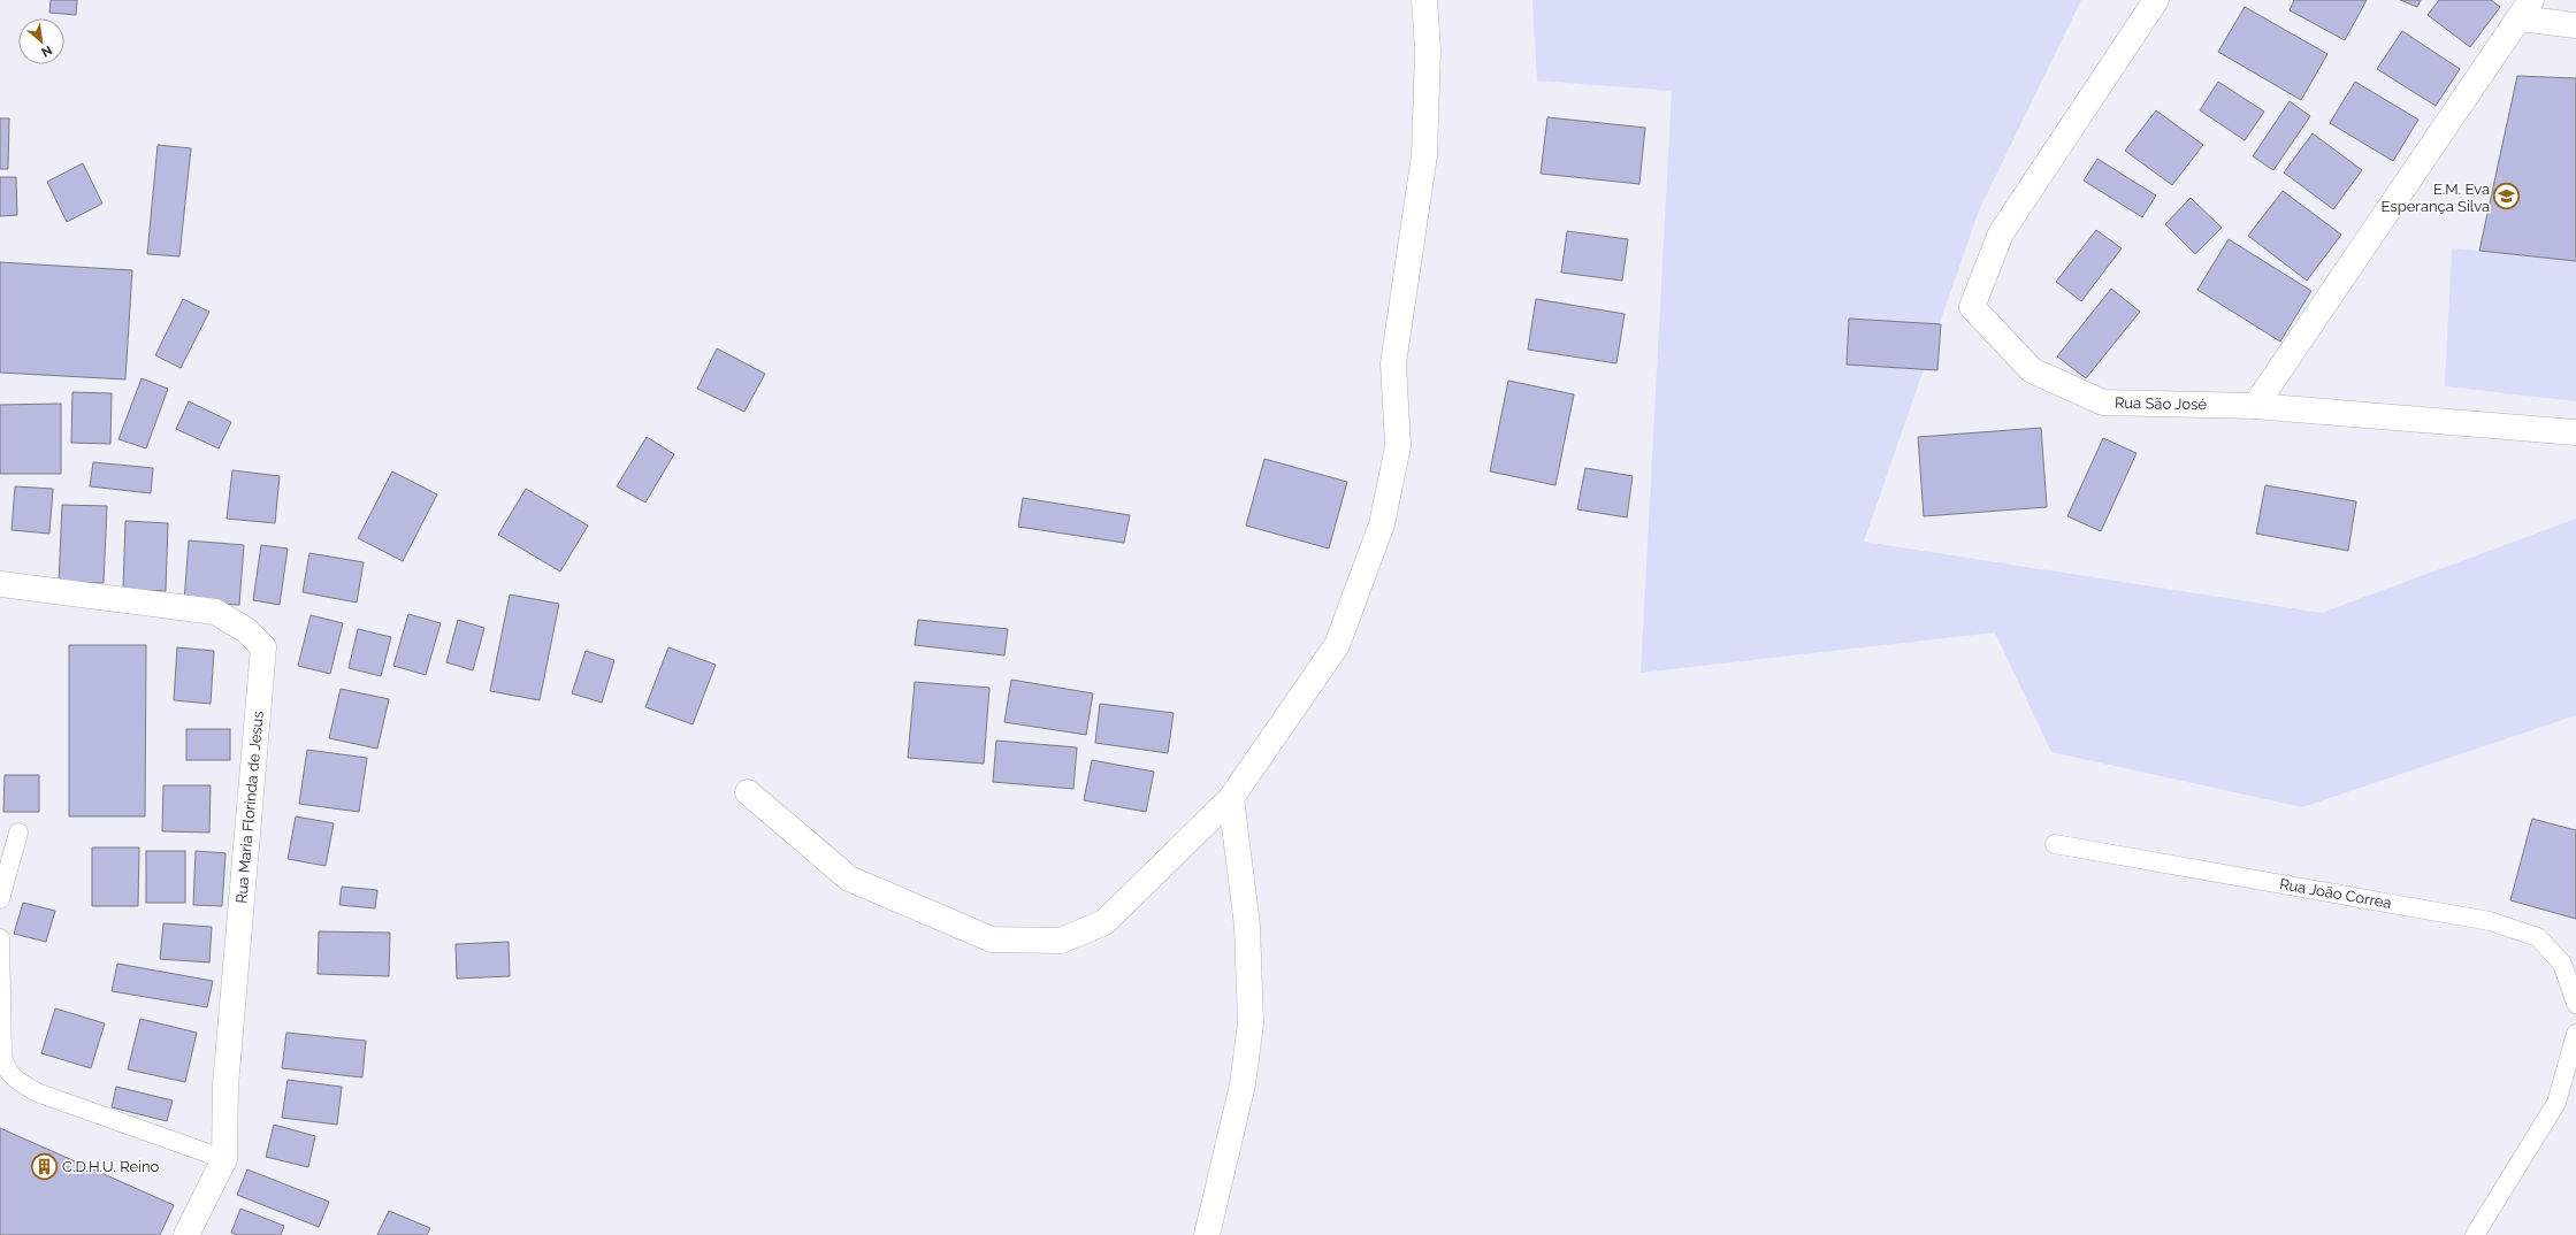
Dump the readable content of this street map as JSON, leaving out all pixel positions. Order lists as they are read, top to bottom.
{
  "streets": {
    "street": ["Rua São José", "Rua Maria Florinda de Jesus"],
    "lane": ["Rua João Correa"]
  },
  "places": {
    "school or university": ["E.M. Eva Esperança Silva"],
    "building": ["C.D.H.U. Reino"]
  },
  "north": "bottom right"
}
